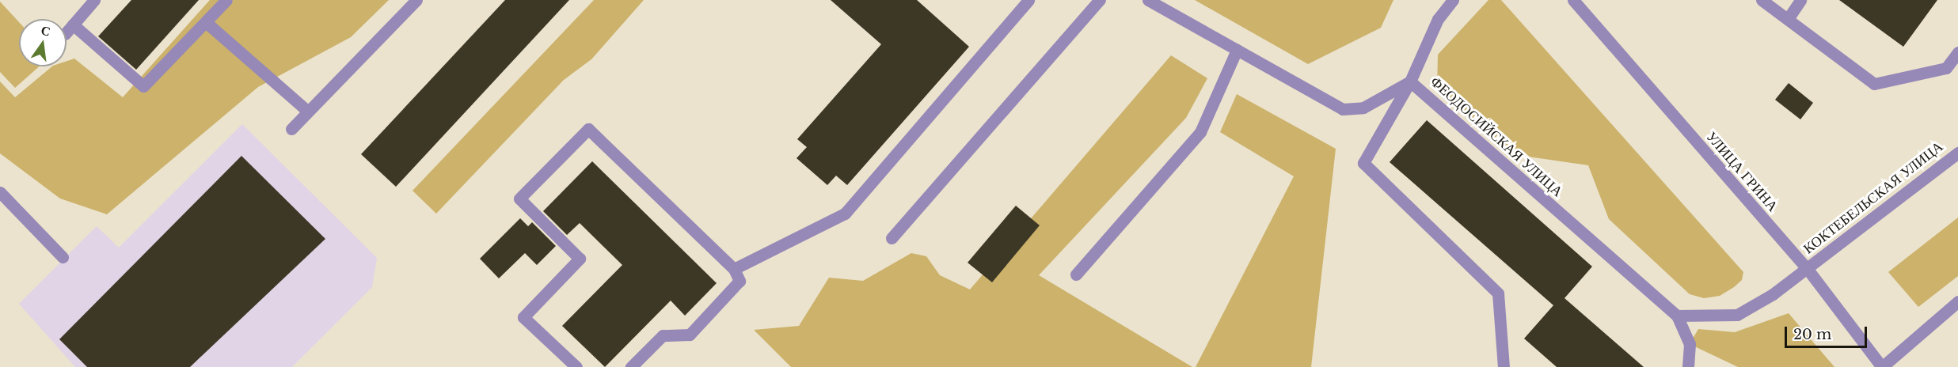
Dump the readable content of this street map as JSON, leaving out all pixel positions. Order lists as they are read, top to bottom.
{
  "streets": {
    "street": ["ФЕОДОСИЙСКАЯ УЛИЦА", "УЛИЦА ГРИНА", "КОКТЕБЕЛЬСКАЯ УЛИЦА"]
  },
  "crossings": [
    ["УЛИЦА ГРИНА", "КОКТЕБЕЛЬСКАЯ УЛИЦА"]
  ],
  "scale_bar": "20 m",
  "north": "top"
}
